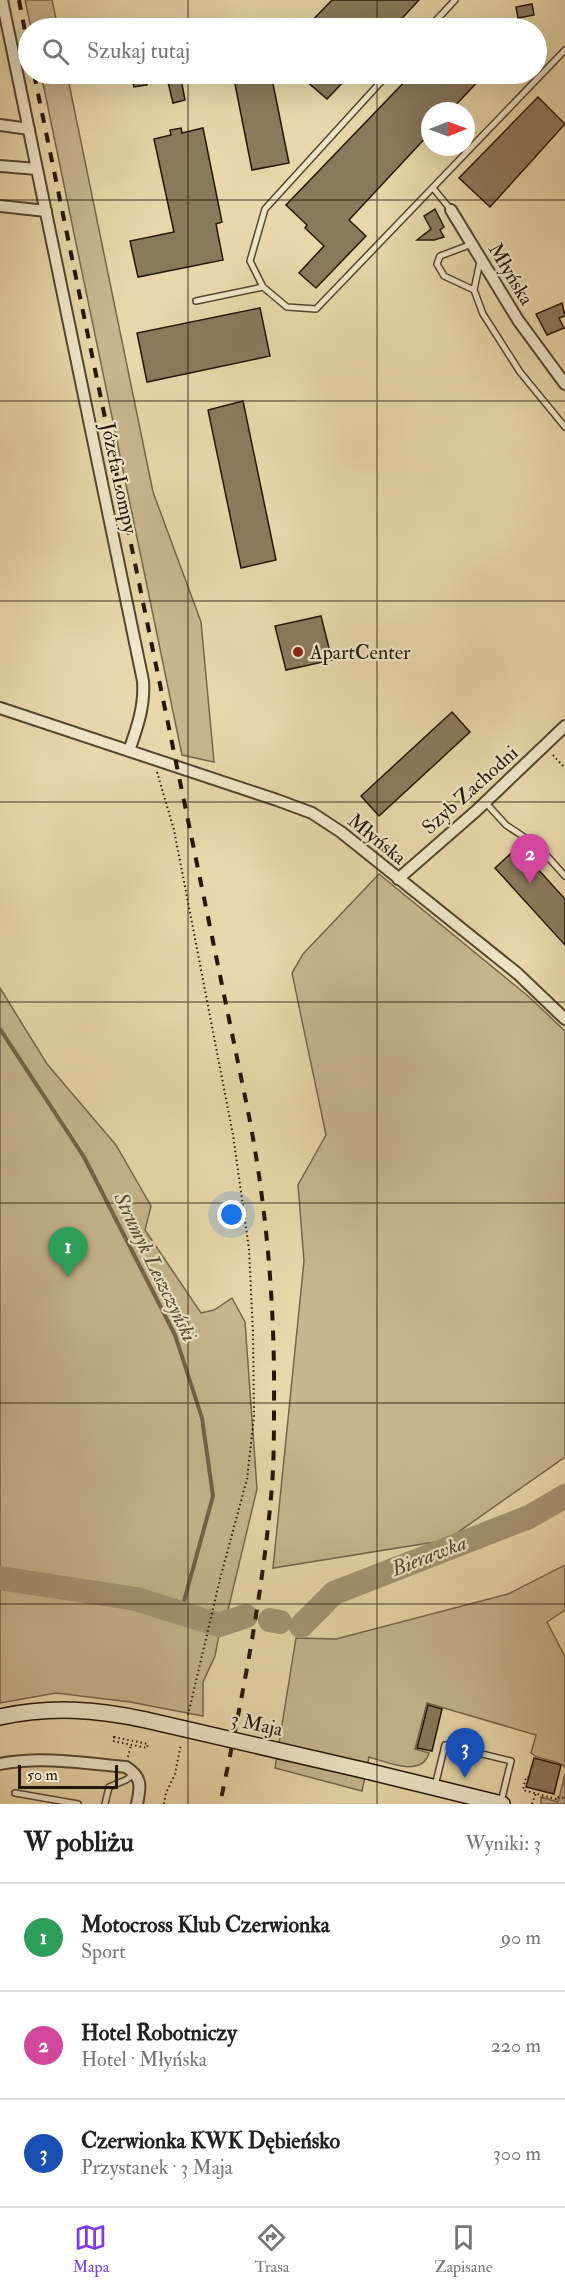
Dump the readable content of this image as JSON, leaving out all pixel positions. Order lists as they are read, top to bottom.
{
  "streets": {
    "main road": ["3 Maja"],
    "street": ["Młyńska", "Józefa Lompy", "Szyb Zachodni"]
  },
  "crossings": [
    ["Młyńska", "Józefa Lompy"],
    ["Młyńska", "Szyb Zachodni"]
  ],
  "water": ["Strumyk Leszczyński", "Bierawka"],
  "places": ["ApartCenter"],
  "scale_bar": "50 m",
  "north": "right",
  "page": {
    "search": "Szukaj tutaj",
    "pins": ["2", "1", "3"],
    "scale": "50 m",
    "heading": ["W pobliżu", "Wyniki: 3"],
    "list": [
      {
        "mark": "1",
        "name": "Motocross Klub Czerwionka",
        "note": "Sport",
        "value": "90 m"
      },
      {
        "mark": "2",
        "name": "Hotel Robotniczy",
        "note": "Hotel · Młyńska",
        "value": "220 m"
      },
      {
        "mark": "3",
        "name": "Czerwionka KWK Dębieńsko",
        "note": "Przystanek · 3 Maja",
        "value": "300 m"
      }
    ],
    "nav": ["Mapa", "Trasa", "Zapisane"]
  }
}
